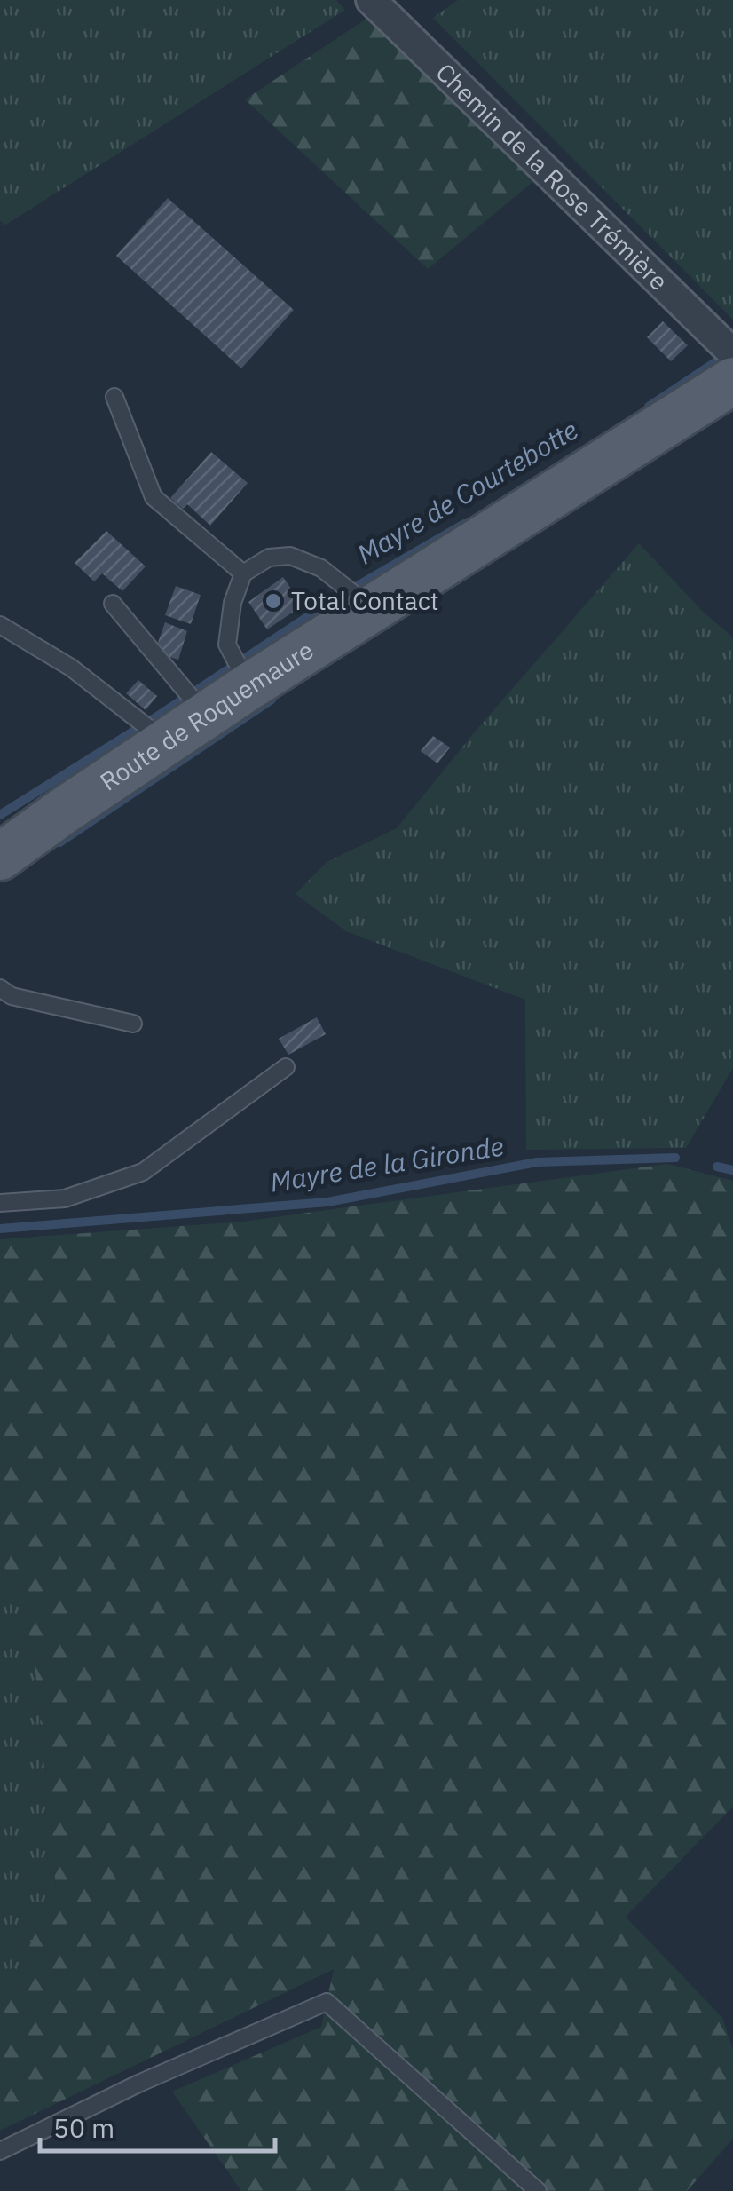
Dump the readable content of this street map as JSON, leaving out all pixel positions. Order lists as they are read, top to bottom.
{
  "streets": {
    "main road": ["Route de Roquemaure"],
    "street": ["Chemin de la Rose Trémière"]
  },
  "water": ["Mayre de Courtebotte", "Mayre de la Gironde"],
  "places": ["Total Contact"],
  "scale_bar": "50 m"
}
